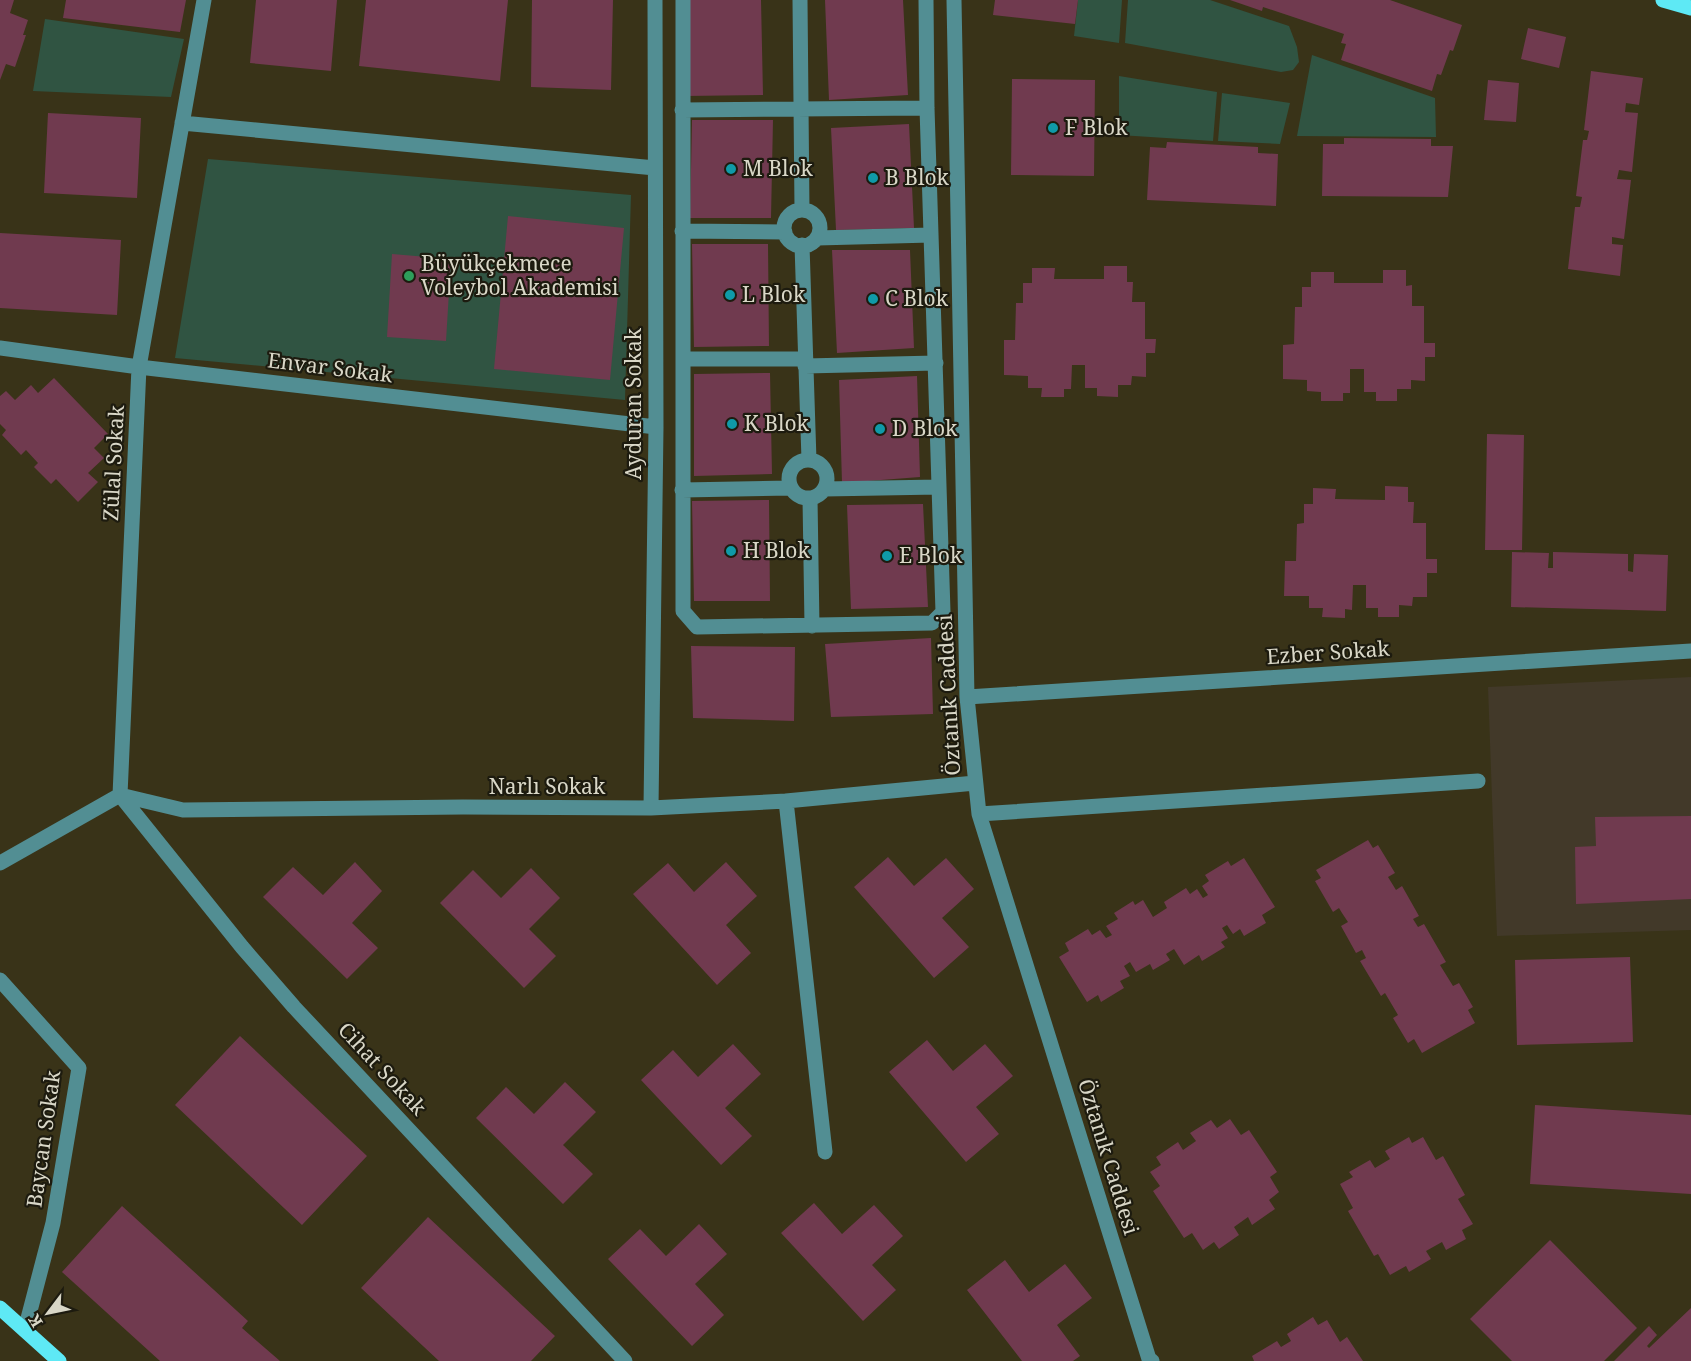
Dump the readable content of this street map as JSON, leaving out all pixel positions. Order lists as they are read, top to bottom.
{
  "streets": {
    "street": [
      "Envar Sokak",
      "Ayduran Sokak",
      "Zülal Sokak",
      "Ezber Sokak",
      "Öztanık Caddesi",
      "Narlı Sokak",
      "Cihat Sokak",
      "Baycan Sokak"
    ]
  },
  "crossings": [
    ["Envar Sokak", "Ayduran Sokak"],
    ["Envar Sokak", "Zülal Sokak"],
    ["Ayduran Sokak", "Narlı Sokak"],
    ["Zülal Sokak", "Narlı Sokak"],
    ["Zülal Sokak", "Cihat Sokak"],
    ["Ezber Sokak", "Öztanık Caddesi"],
    ["Öztanık Caddesi", "Narlı Sokak"],
    ["Narlı Sokak", "Cihat Sokak"]
  ],
  "places": [
    "F Blok",
    "M Blok",
    "B Blok",
    "Büyükçekmece Voleybol Akademisi",
    "L Blok",
    "C Blok",
    "K Blok",
    "D Blok",
    "H Blok",
    "E Blok"
  ],
  "north": "bottom left"
}
